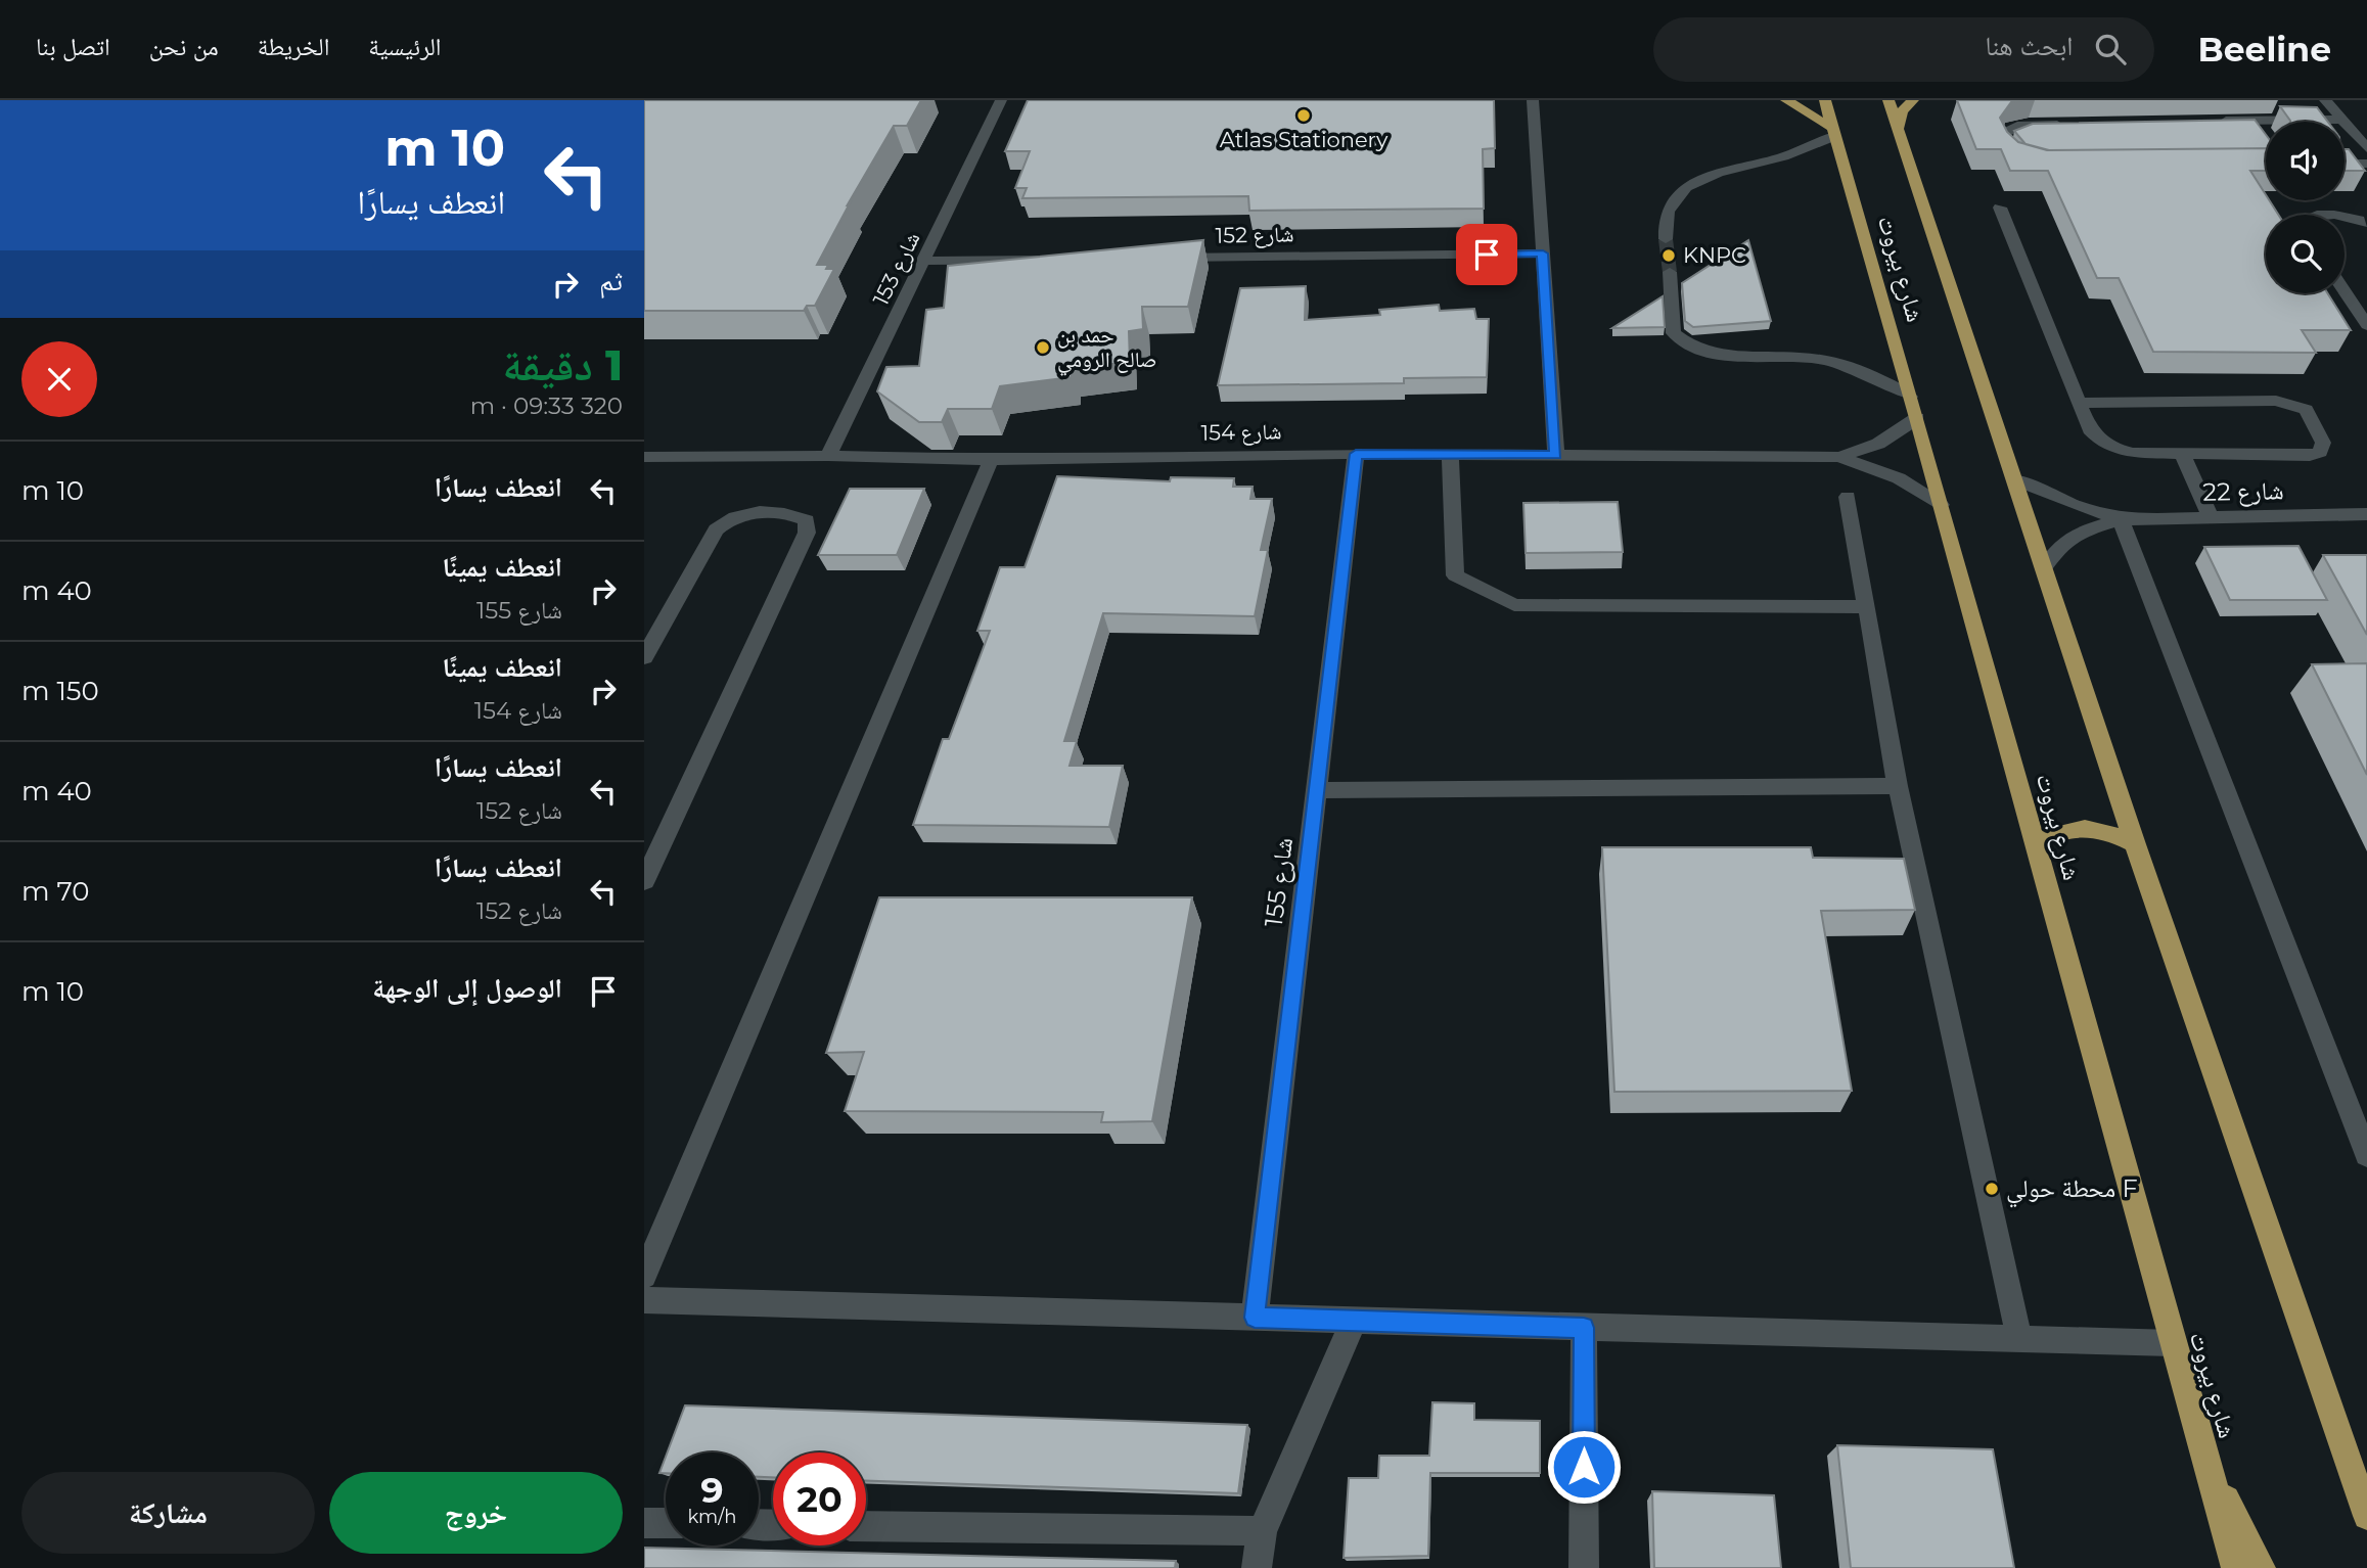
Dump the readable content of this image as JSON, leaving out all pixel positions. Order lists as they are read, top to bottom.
{
  "streets": {
    "main road": ["شارع بيروت"],
    "street": [
      "شارع 152",
      "شارع 153",
      "شارع 154",
      "شارع 22",
      "شارع 155"
    ]
  },
  "crossings": [
    ["شارع 153", "شارع 154"],
    ["شارع بيروت", "شارع 154"],
    ["شارع بيروت", "شارع 22"],
    ["شارع 154", "شارع 155"]
  ],
  "places": [
    "Atlas Stationery",
    "KNPC",
    "حمد بن صالح الرومي",
    "محطة حولي F"
  ],
  "page": {
    "header": "Beeline",
    "search": "ابحث هنا",
    "nav": [
      "الرئيسية",
      "الخريطة",
      "من نحن",
      "اتصل بنا"
    ],
    "turn": ["10 m", "انعطف يسارًا"],
    "then": "ثم",
    "heading": ["1 دقيقة", "320 m · 09:33"],
    "list": [
      {
        "name": "انعطف يسارًا",
        "value": "10 m"
      },
      {
        "name": "انعطف يمينًا",
        "note": "شارع 155",
        "value": "40 m"
      },
      {
        "name": "انعطف يمينًا",
        "note": "شارع 154",
        "value": "150 m"
      },
      {
        "name": "انعطف يسارًا",
        "note": "شارع 152",
        "value": "40 m"
      },
      {
        "name": "انعطف يسارًا",
        "note": "شارع 152",
        "value": "70 m"
      },
      {
        "name": "الوصول إلى الوجهة",
        "value": "10 m"
      }
    ],
    "speed": "9 km/h",
    "limit": "20",
    "buttons": ["خروج", "مشاركة"]
  }
}
